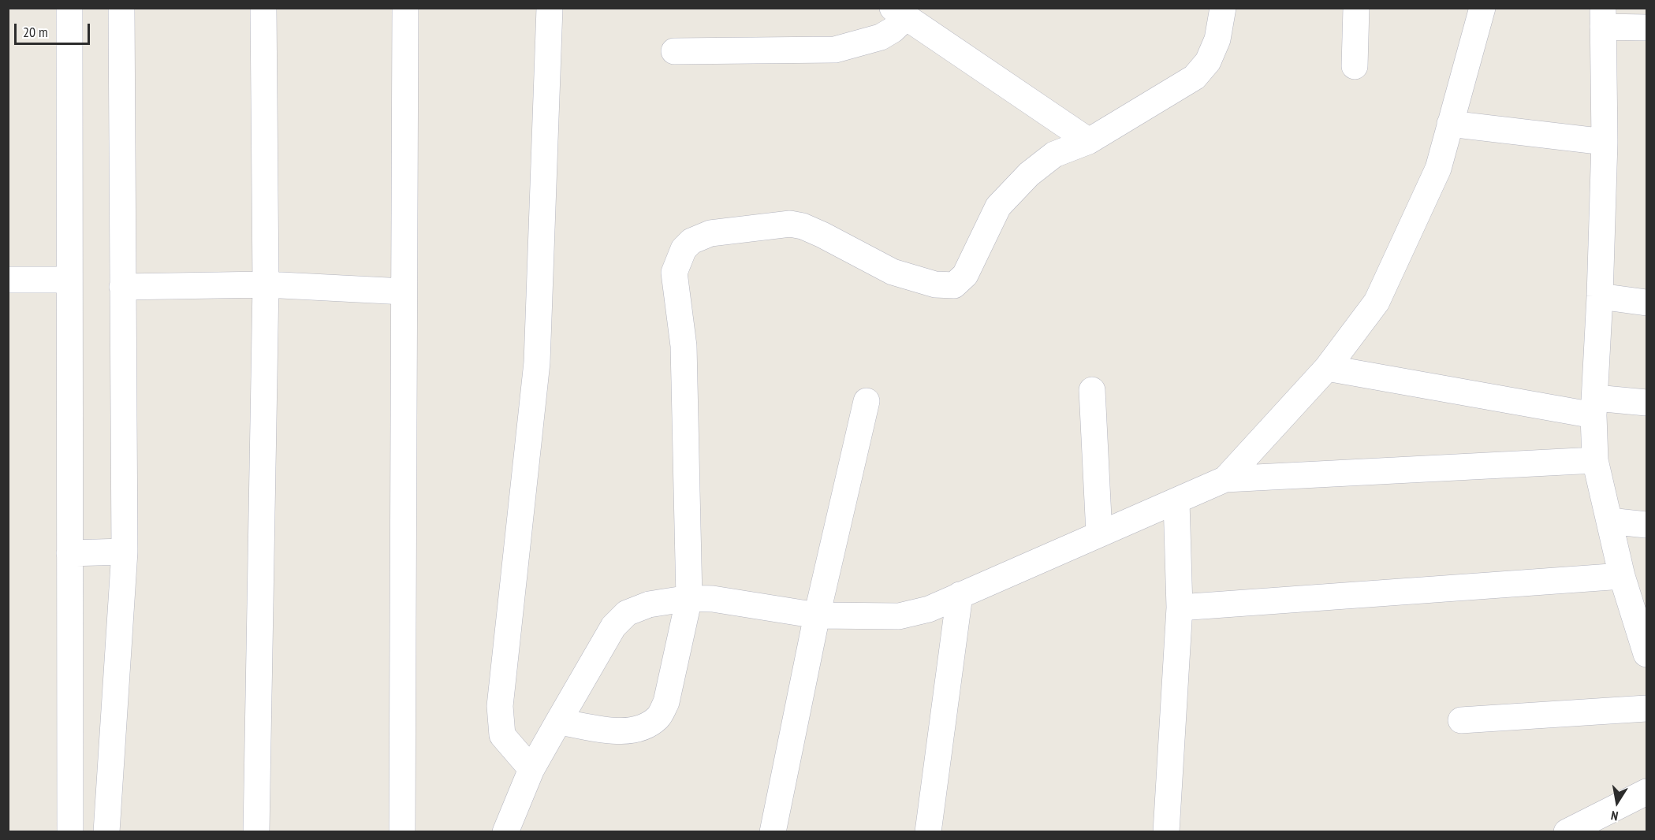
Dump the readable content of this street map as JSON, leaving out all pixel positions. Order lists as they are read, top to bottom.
{
  "scale_bar": "20 m",
  "north": "bottom"
}
